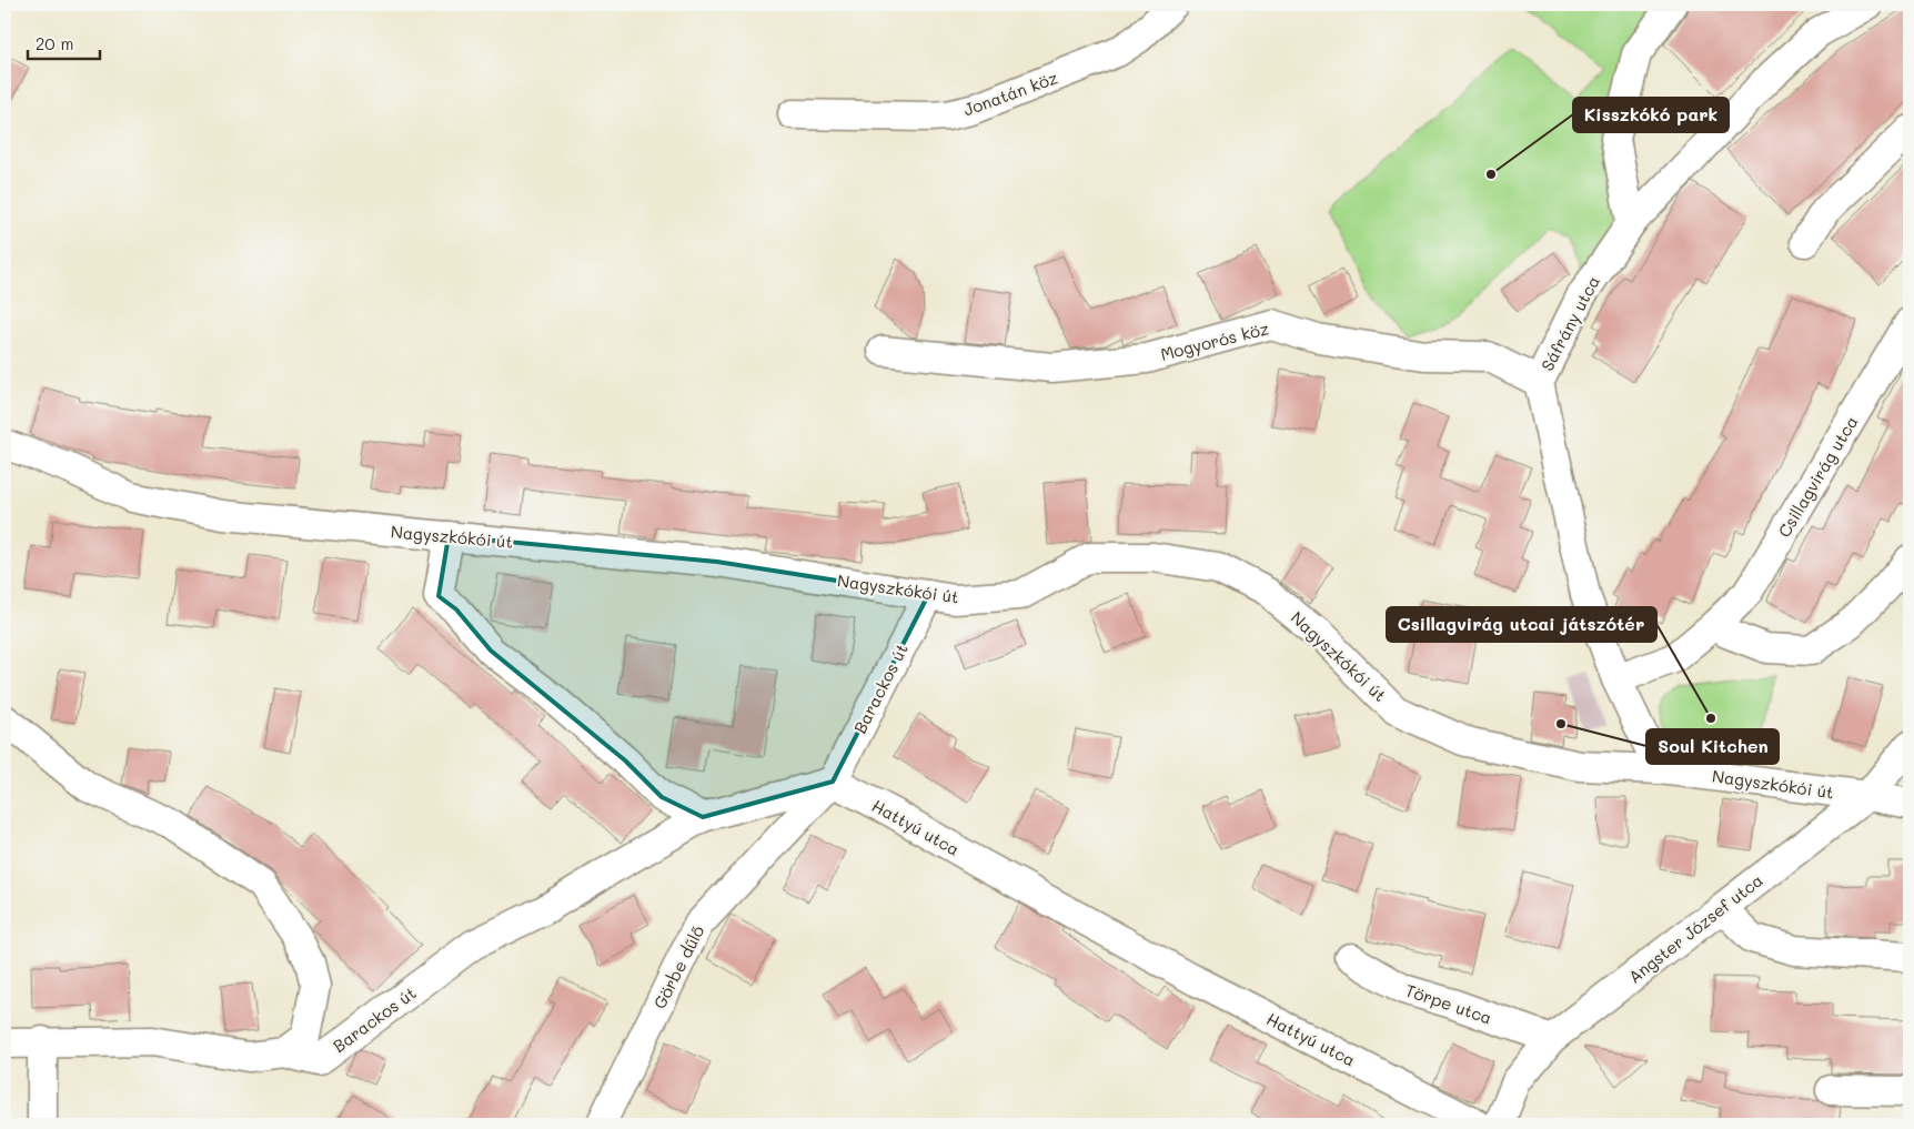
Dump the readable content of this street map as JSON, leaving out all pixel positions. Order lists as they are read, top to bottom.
{
  "streets": {
    "street": [
      "Jonatán köz",
      "Sáfrány utca",
      "Mogyorós köz",
      "Csillagvirág utca",
      "Nagyszkókói út",
      "Barackos út",
      "Hattyú utca",
      "Angster József utca",
      "Görbe dűlő",
      "Törpe utca"
    ]
  },
  "crossings": [
    ["Sáfrány utca", "Mogyorós köz"],
    ["Sáfrány utca", "Csillagvirág utca"],
    ["Sáfrány utca", "Nagyszkókói út"],
    ["Nagyszkókói út", "Barackos út"],
    ["Nagyszkókói út", "Angster József utca"],
    ["Barackos út", "Hattyú utca"],
    ["Barackos út", "Görbe dűlő"],
    ["Hattyú utca", "Görbe dűlő"],
    ["Angster József utca", "Törpe utca"]
  ],
  "places": ["Kisszkókó park", "Csillagvirág utcai játszótér", "Soul Kitchen"],
  "scale_bar": "20 m"
}
